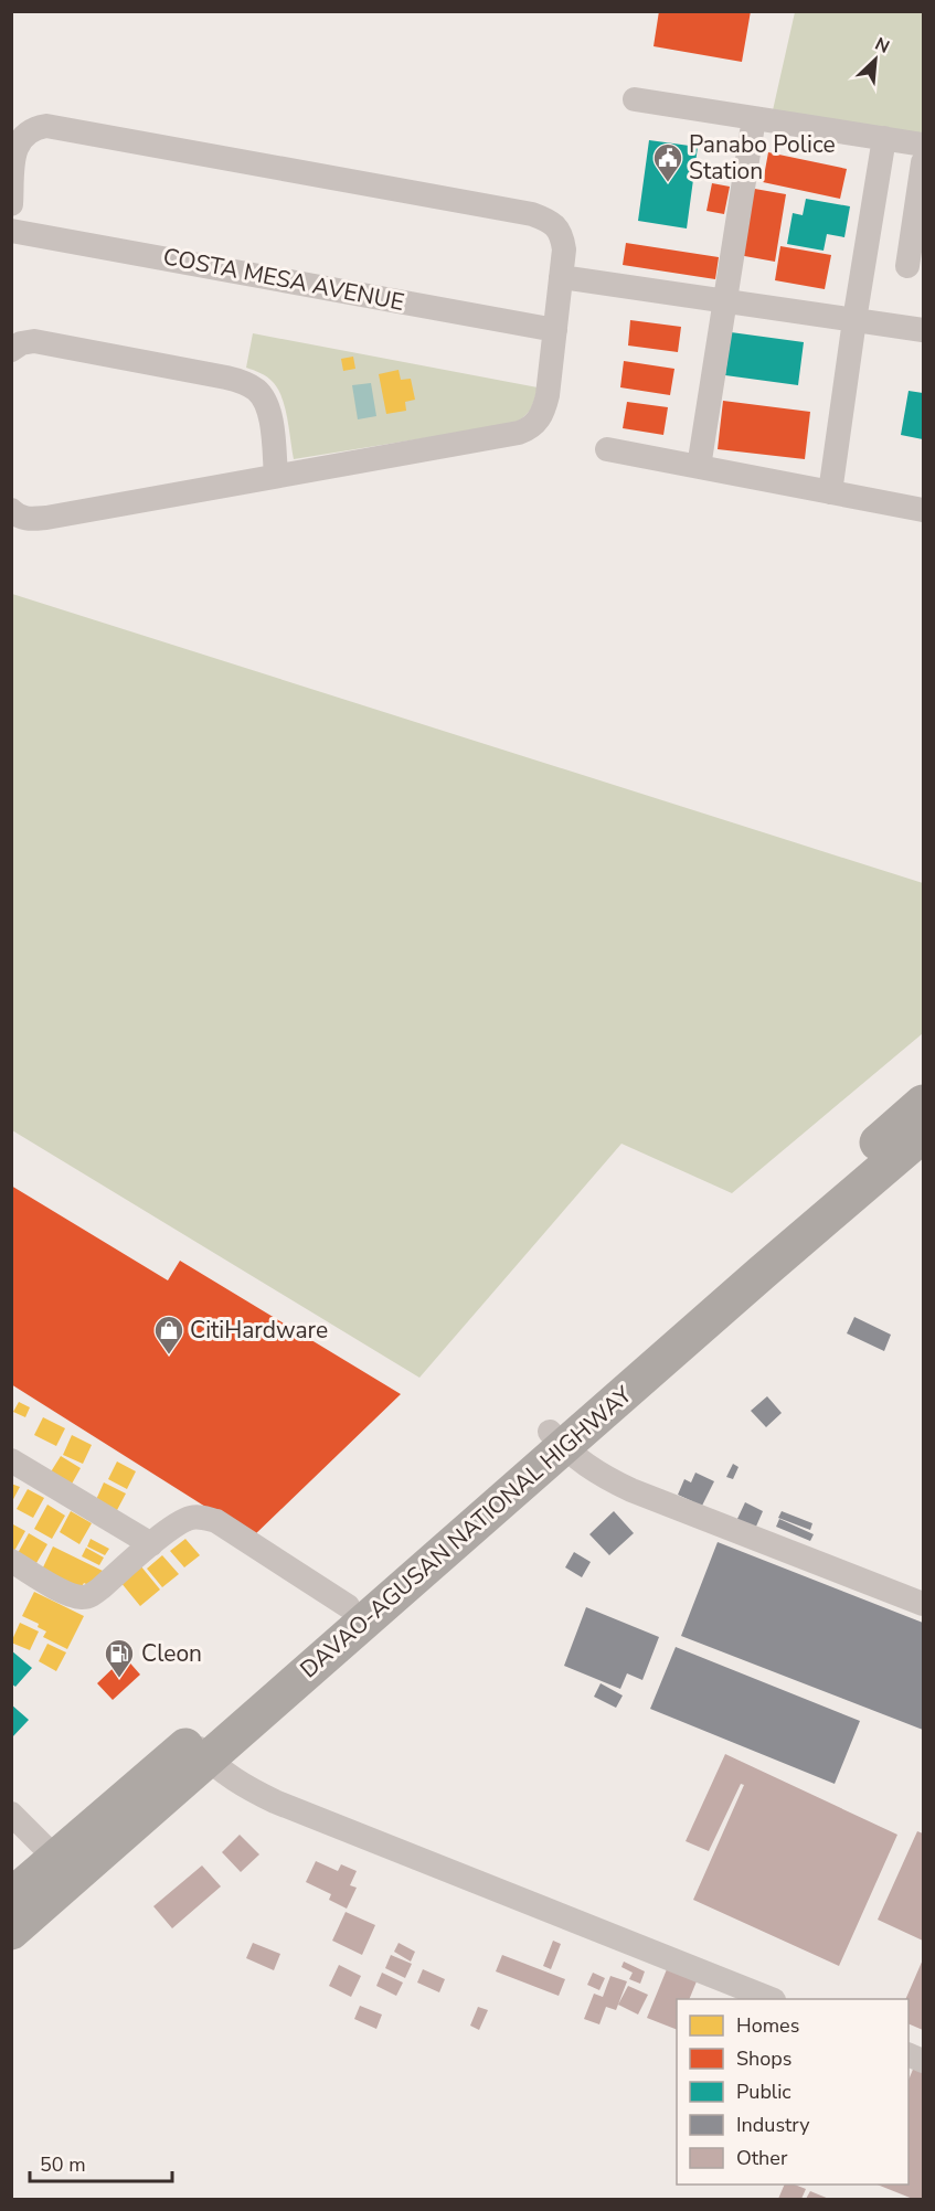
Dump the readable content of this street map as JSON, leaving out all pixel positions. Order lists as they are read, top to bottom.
{
  "streets": {
    "highway": ["DAVAO-AGUSAN NATIONAL HIGHWAY"],
    "street": ["COSTA MESA AVENUE"]
  },
  "places": {
    "public building": ["Panabo Police Station"],
    "shop": ["CitiHardware"],
    "fuel station": ["Cleon"]
  },
  "legend": [
    "Homes",
    "Shops",
    "Public",
    "Industry",
    "Other"
  ],
  "scale_bar": "50 m",
  "north": "top right"
}
